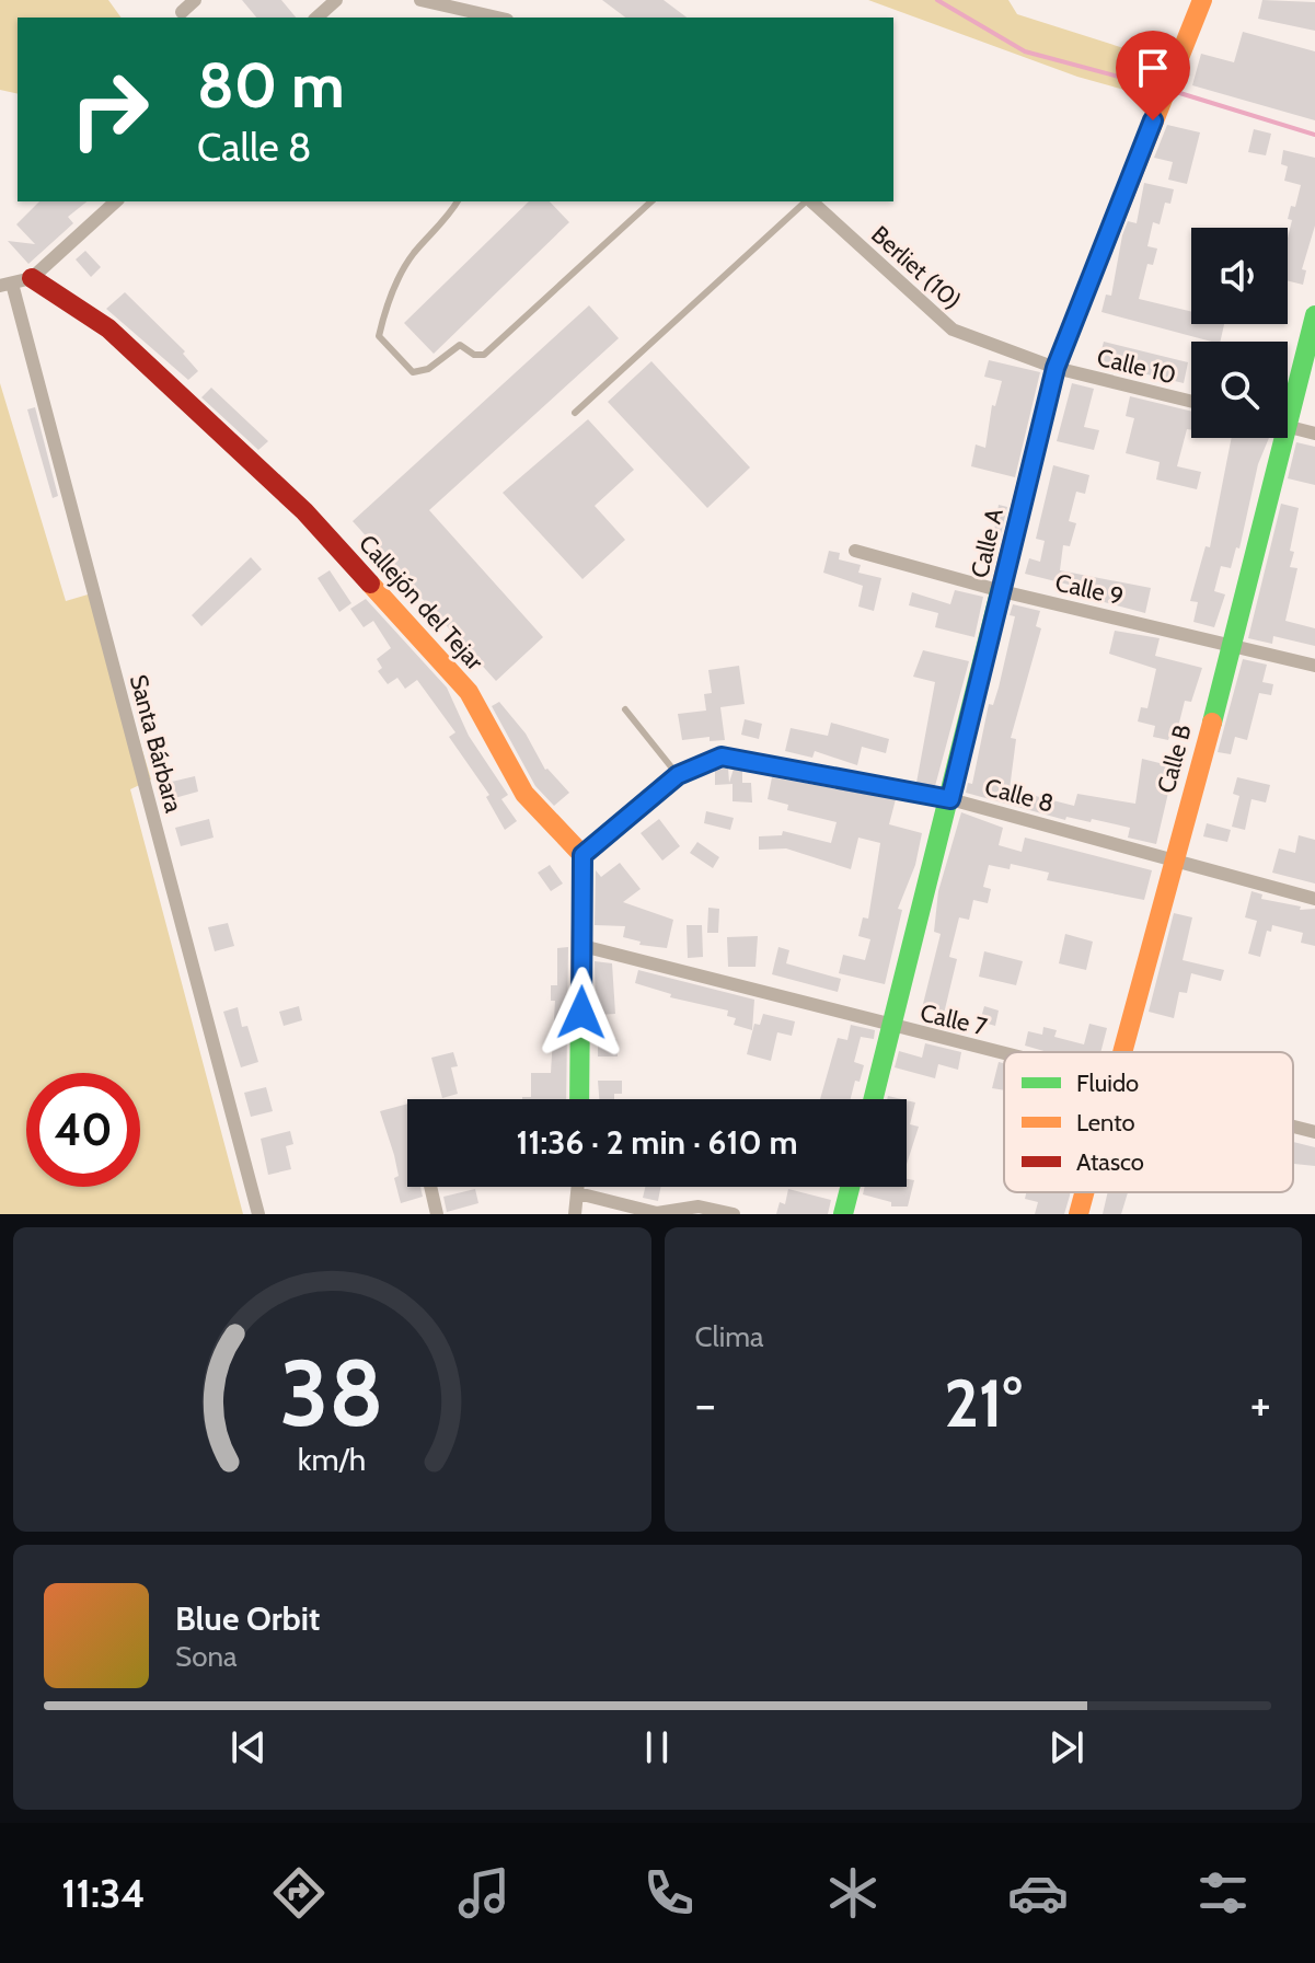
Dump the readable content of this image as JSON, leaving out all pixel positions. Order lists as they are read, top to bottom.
{
  "streets": {
    "street": [
      "Berliet (10)",
      "Calle 10",
      "Calle A",
      "Calle 9",
      "Callejón del Tejar",
      "Santa Bárbara",
      "Calle B",
      "Calle 8",
      "Calle 7"
    ]
  },
  "crossings": [
    ["Berliet (10)", "Calle 10"],
    ["Berliet (10)", "Calle A"],
    ["Calle 10", "Calle A"],
    ["Calle A", "Calle 9"],
    ["Calle A", "Calle 8"],
    ["Calle A", "Calle 7"],
    ["Calle 9", "Calle B"],
    ["Callejón del Tejar", "Santa Bárbara"],
    ["Callejón del Tejar", "Calle 8"],
    ["Calle B", "Calle 8"]
  ],
  "legend": ["Fluido", "Lento", "Atasco"],
  "page": {
    "turn": ["80 m", "Calle 8"],
    "limit": "40",
    "trip": "11:36 · 2 min · 610 m",
    "tile": "Clima",
    "heat": ["−", "21°", "+"],
    "song": ["Blue Orbit", "Sona"],
    "tabs": "11:34",
    "gauge": ["38", "km/h"]
  }
}
